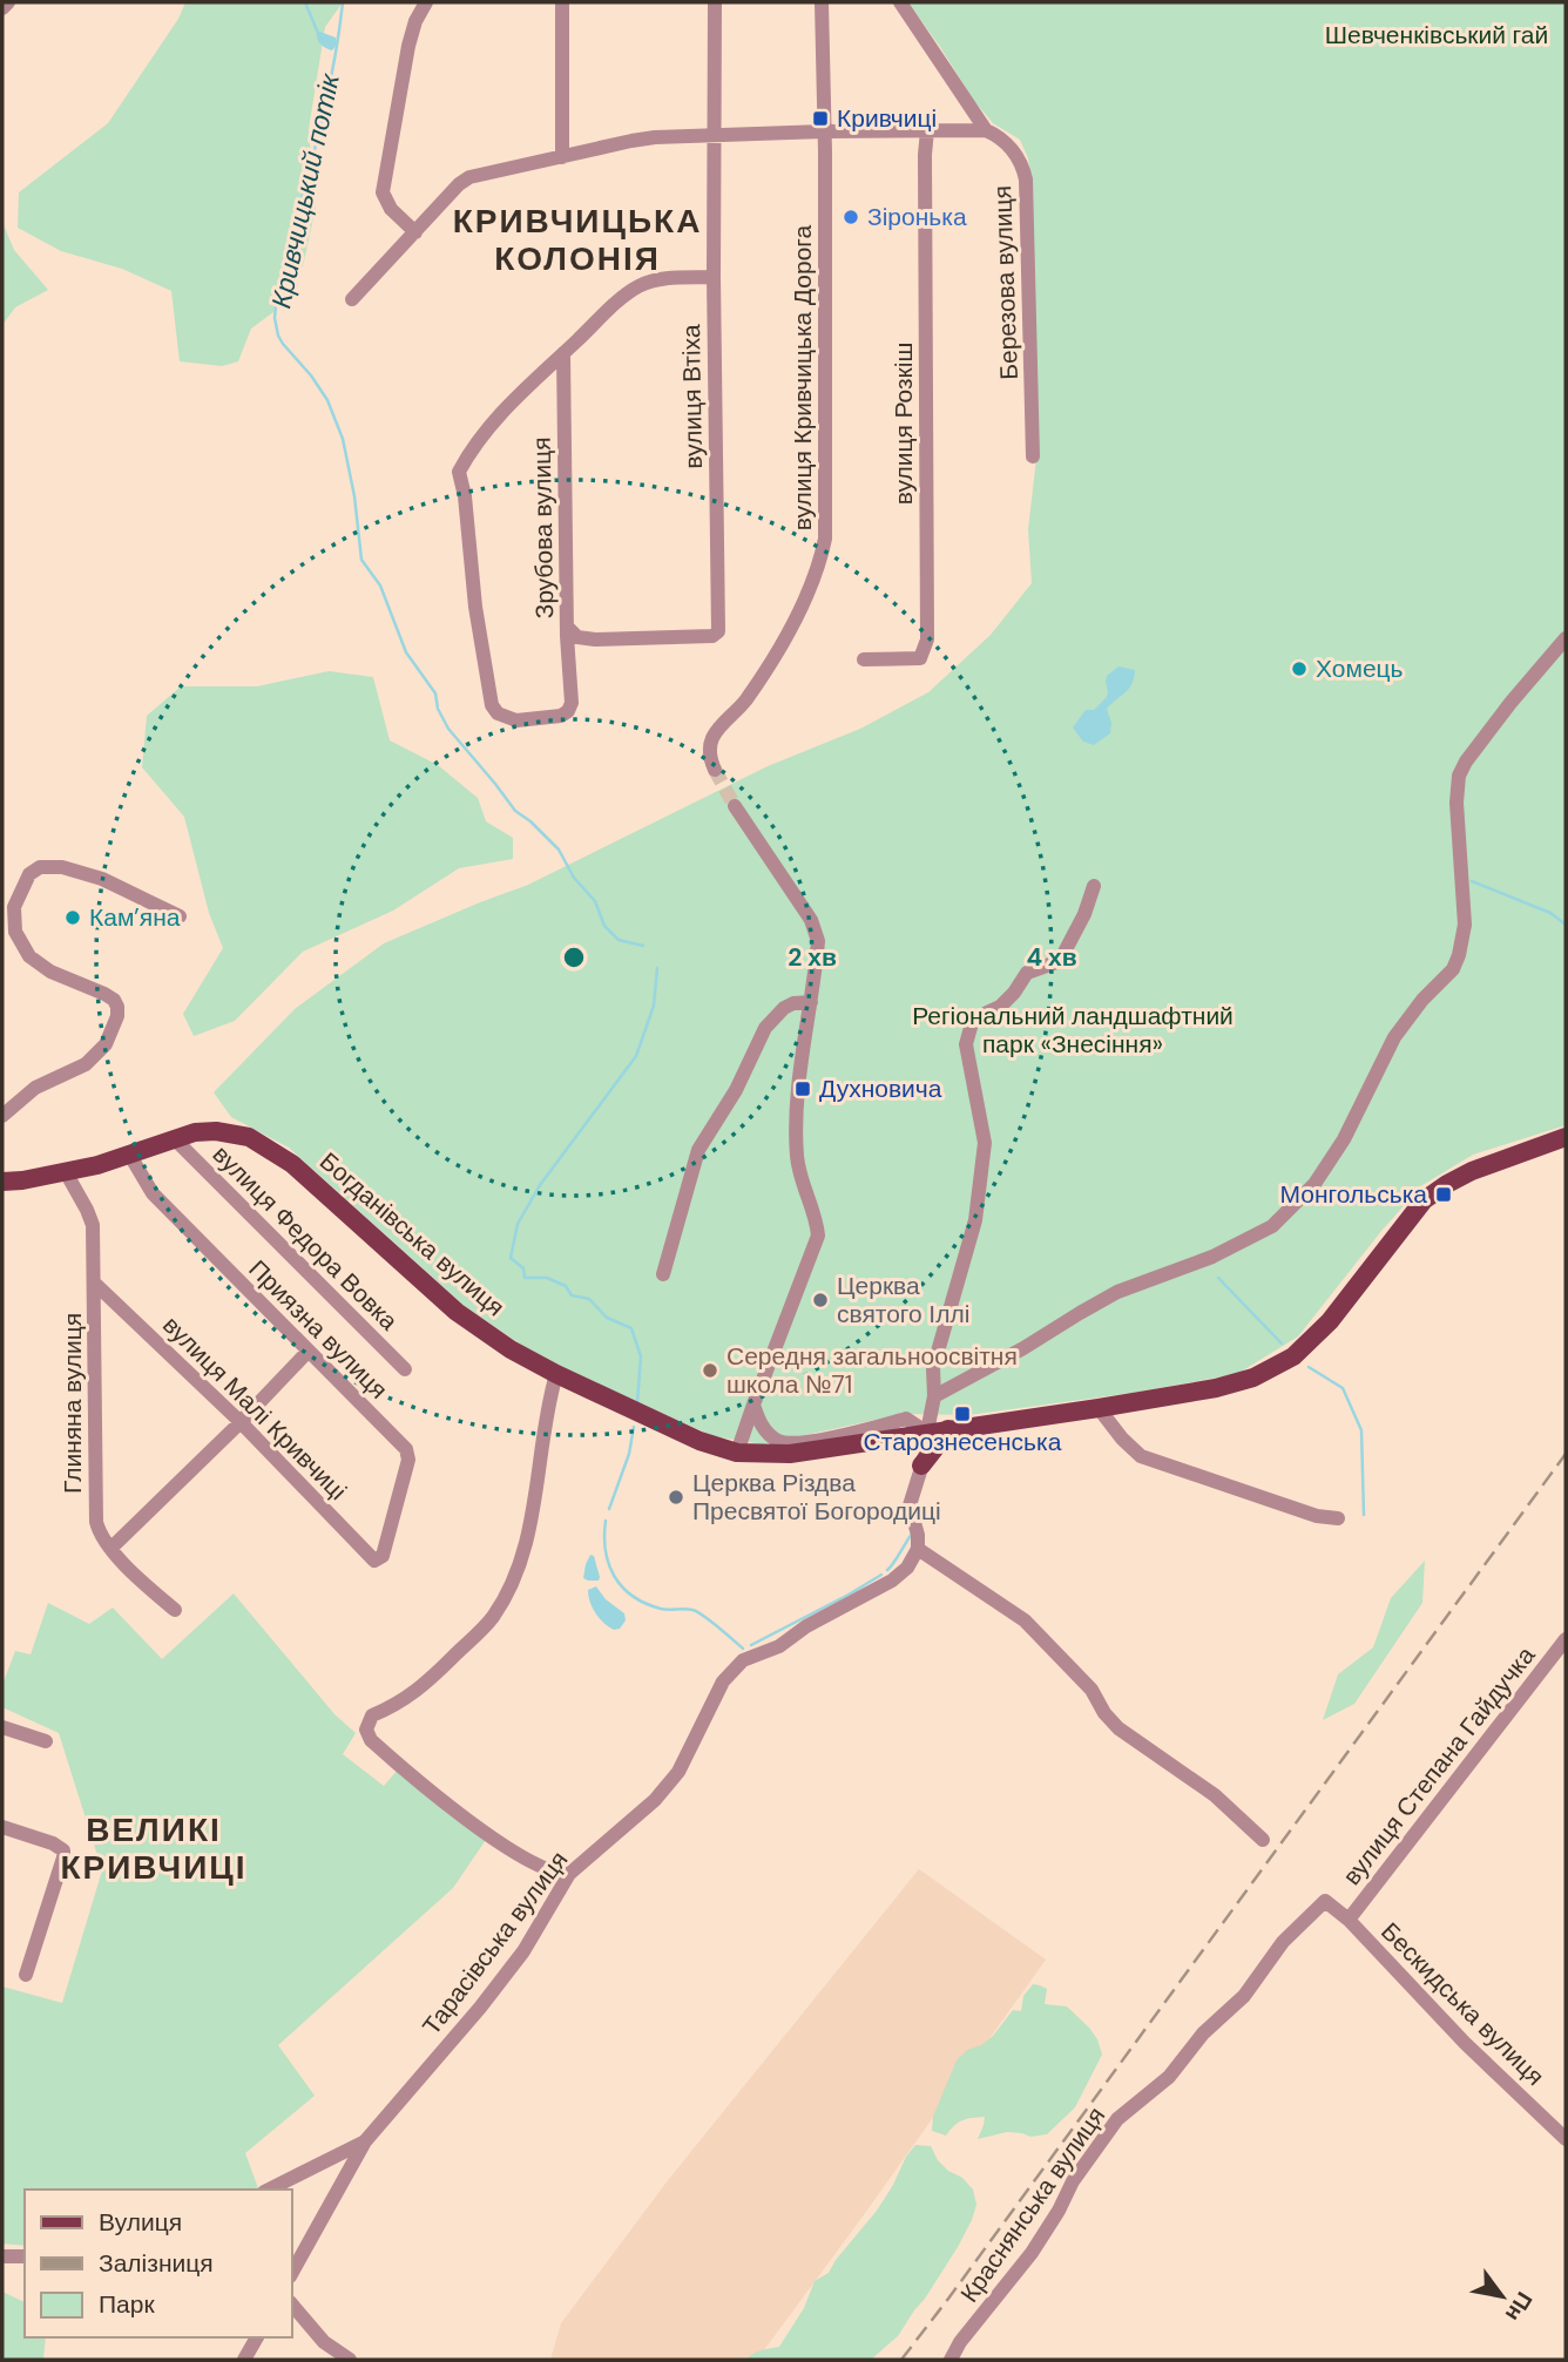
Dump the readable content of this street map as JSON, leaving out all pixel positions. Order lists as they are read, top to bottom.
{
  "streets": {
    "main road": ["Богданівська вулиця"],
    "street": [
      "Березова вулиця",
      "вулиця Кривчицька Дорога",
      "вулиця Втіха",
      "вулиця Розкіш",
      "Зрубова вулиця",
      "вулиця Федора Вовка",
      "Приязна вулиця",
      "Глиняна вулиця",
      "вулиця Малі Кривчиці",
      "вулиця Степана Гайдучка",
      "Тарасівська вулиця",
      "Бескидська вулиця",
      "Краснянська вулиця"
    ]
  },
  "crossings": [
    ["вулиця Втіха", "Зрубова вулиця"],
    ["Богданівська вулиця", "вулиця Федора Вовка"],
    ["Богданівська вулиця", "Приязна вулиця"],
    ["Богданівська вулиця", "Глиняна вулиця"],
    ["Приязна вулиця", "вулиця Малі Кривчиці"],
    ["Глиняна вулиця", "вулиця Малі Кривчиці"],
    ["вулиця Степана Гайдучка", "Бескидська вулиця"],
    ["Бескидська вулиця", "Краснянська вулиця"]
  ],
  "districts": ["КРИВЧИЦЬКА КОЛОНІЯ", "ВЕЛИКІ КРИВЧИЦІ"],
  "water": ["Кривчицький потік"],
  "parks": ["Шевченківський гай", "Регіональний ландшафтний парк «Знесіння»"],
  "places": {
    "transit": [
      "Кривчиці",
      "Духновича",
      "Монгольська",
      "Старознесенська"
    ],
    "other": [
      "Зіронька",
      "Хомець",
      "Кам’яна",
      "Церква святого Іллі",
      "Середня загальноосвітня школа №71",
      "Церква Різдва Пресвятої Богородиці"
    ]
  },
  "legend": ["Вулиця", "Залізниця", "Парк"],
  "north": "bottom right",
  "rings": ["2 хв", "4 хв"]
}
